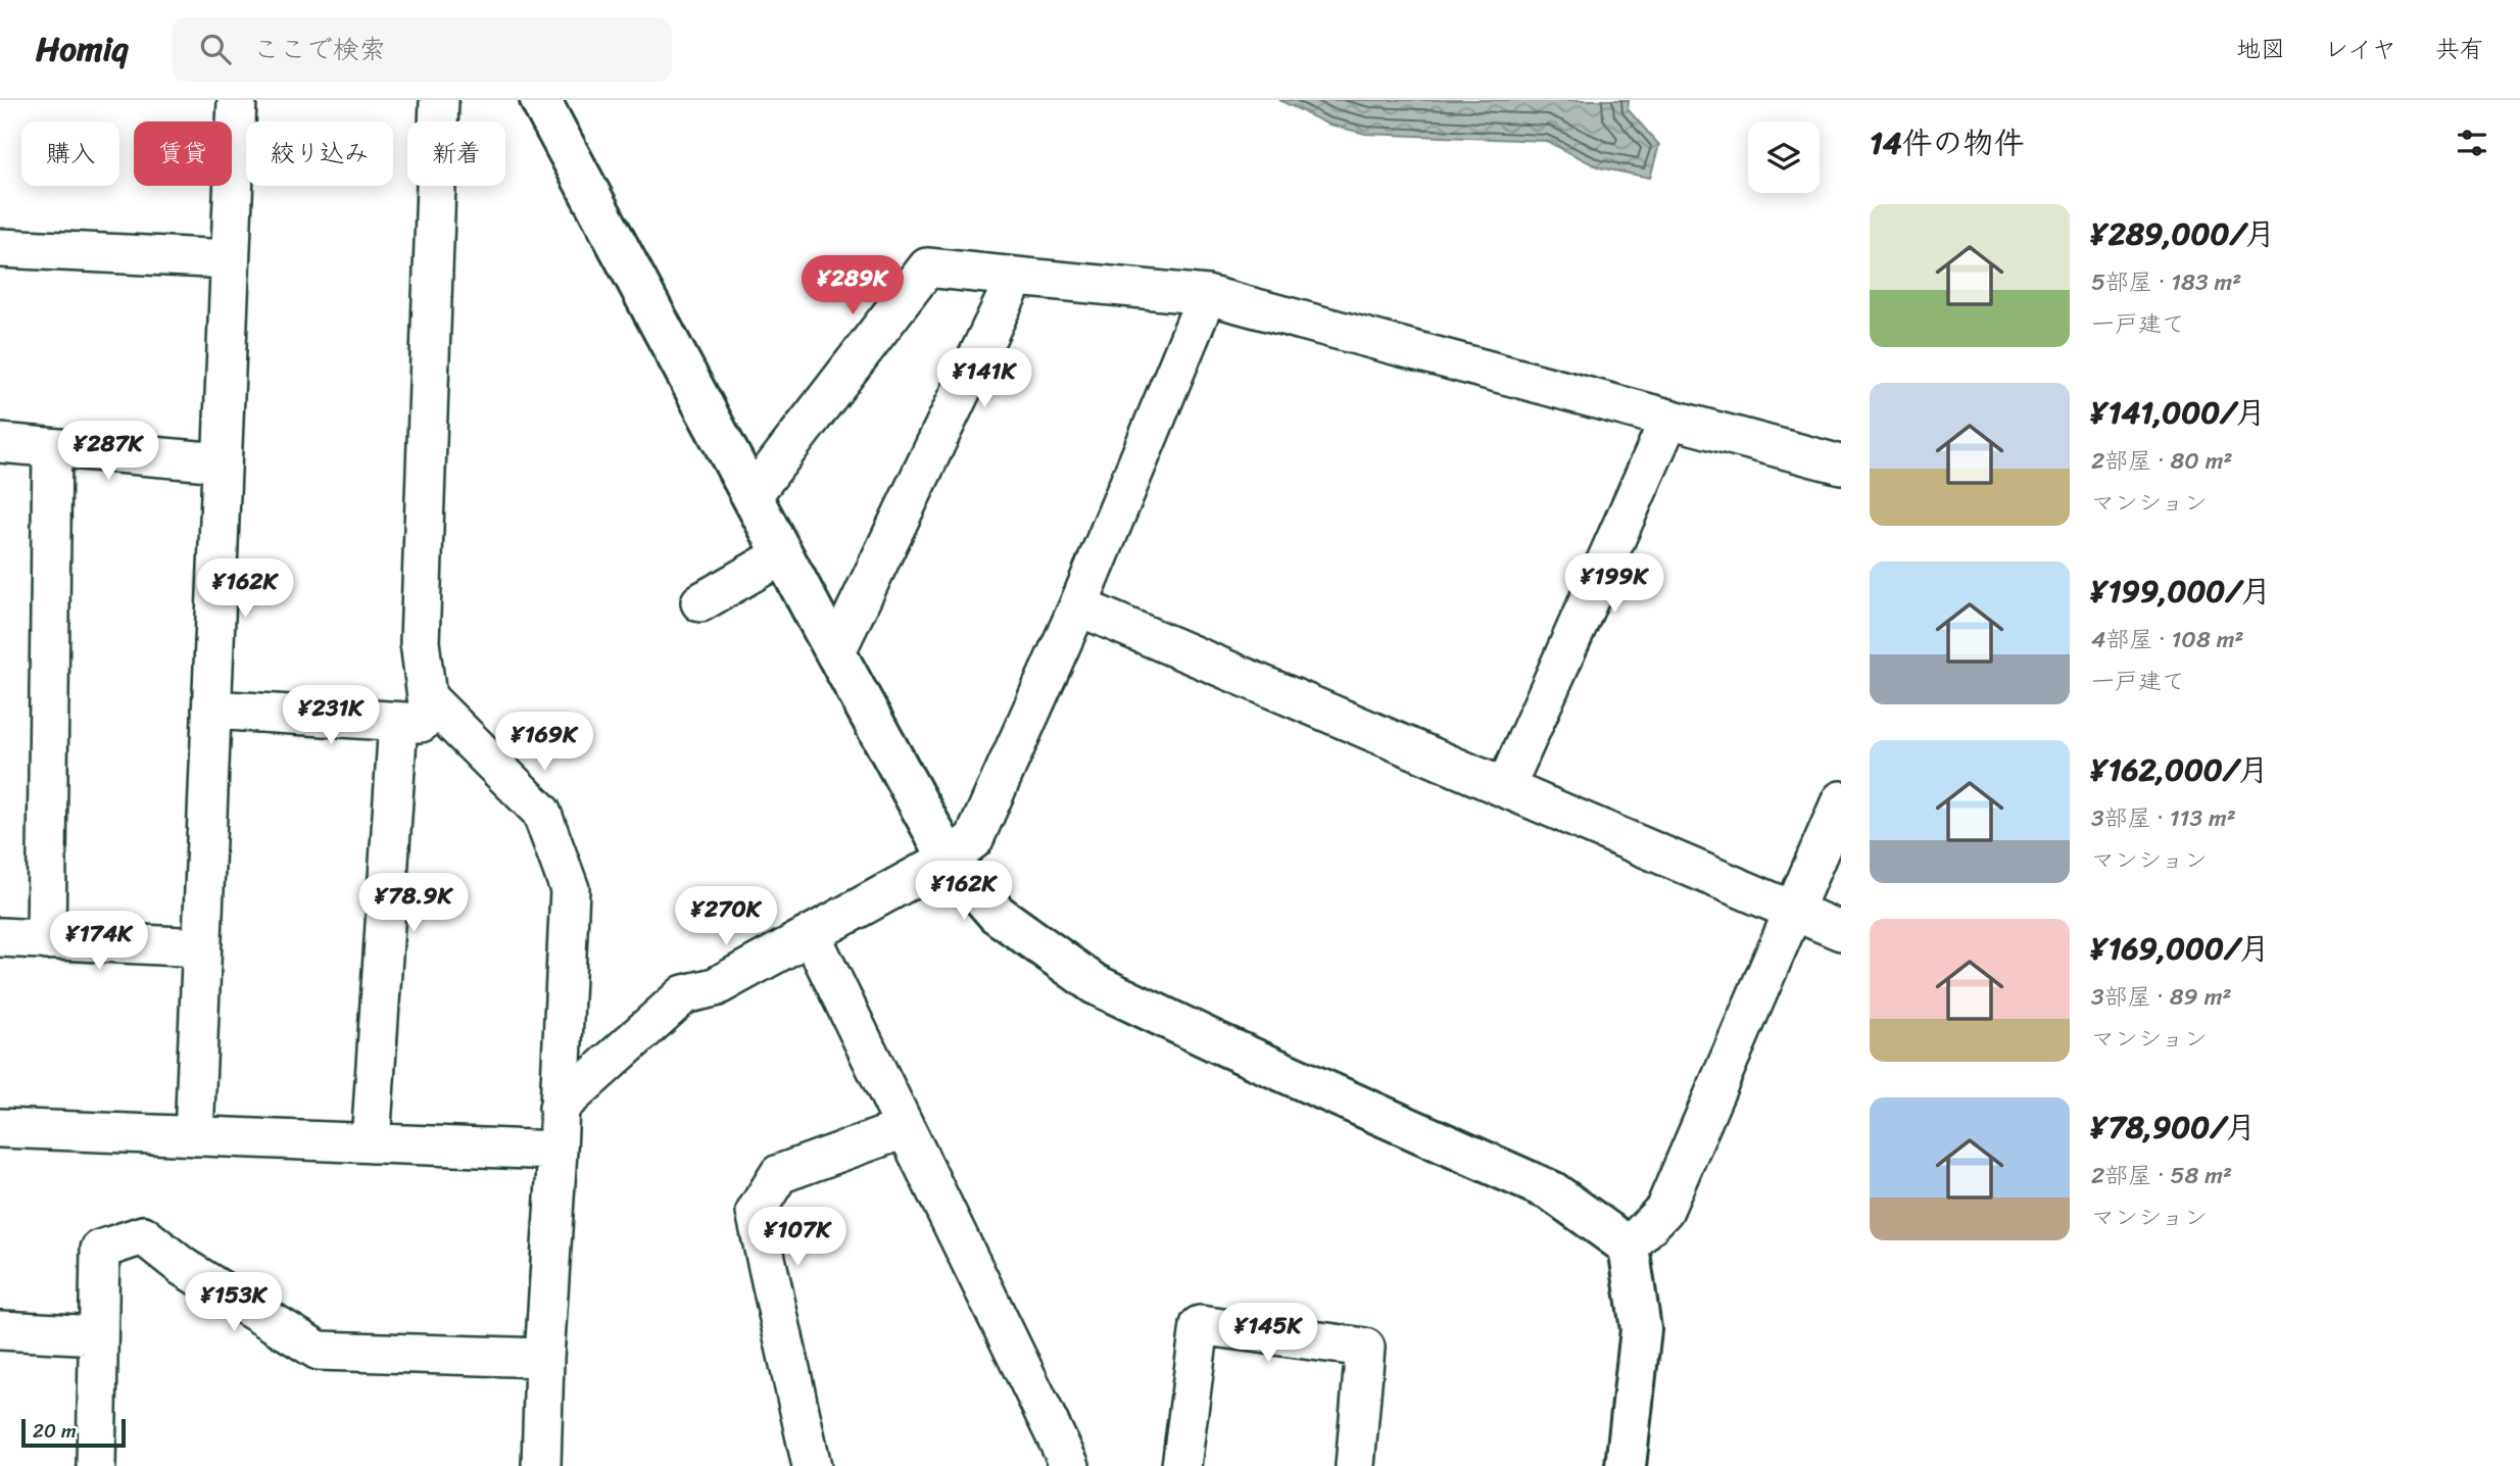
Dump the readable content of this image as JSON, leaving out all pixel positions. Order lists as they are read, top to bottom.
{
  "scale_bar": "20 m",
  "page": {
    "header": "Homiq",
    "search": "ここで検索",
    "nav": ["地図", "レイヤ", "共有"],
    "heading": "14件の物件",
    "chip": [
      "購入",
      "賃貸",
      "絞り込み",
      "新着"
    ],
    "list": [
      {
        "name": "¥289,000/月",
        "note": "5部屋 · 183 m² · 一戸建て"
      },
      {
        "name": "¥141,000/月",
        "note": "2部屋 · 80 m² · マンション"
      },
      {
        "name": "¥199,000/月",
        "note": "4部屋 · 108 m² · 一戸建て"
      },
      {
        "name": "¥162,000/月",
        "note": "3部屋 · 113 m² · マンション"
      },
      {
        "name": "¥169,000/月",
        "note": "3部屋 · 89 m² · マンション"
      },
      {
        "name": "¥78,900/月",
        "note": "2部屋 · 58 m² · マンション"
      }
    ],
    "price": [
      "¥289K",
      "¥141K",
      "¥287K",
      "¥199K",
      "¥162K",
      "¥231K",
      "¥169K",
      "¥162K",
      "¥78.9K",
      "¥270K",
      "¥174K",
      "¥107K",
      "¥153K",
      "¥145K"
    ],
    "scale": "20 m"
  }
}
